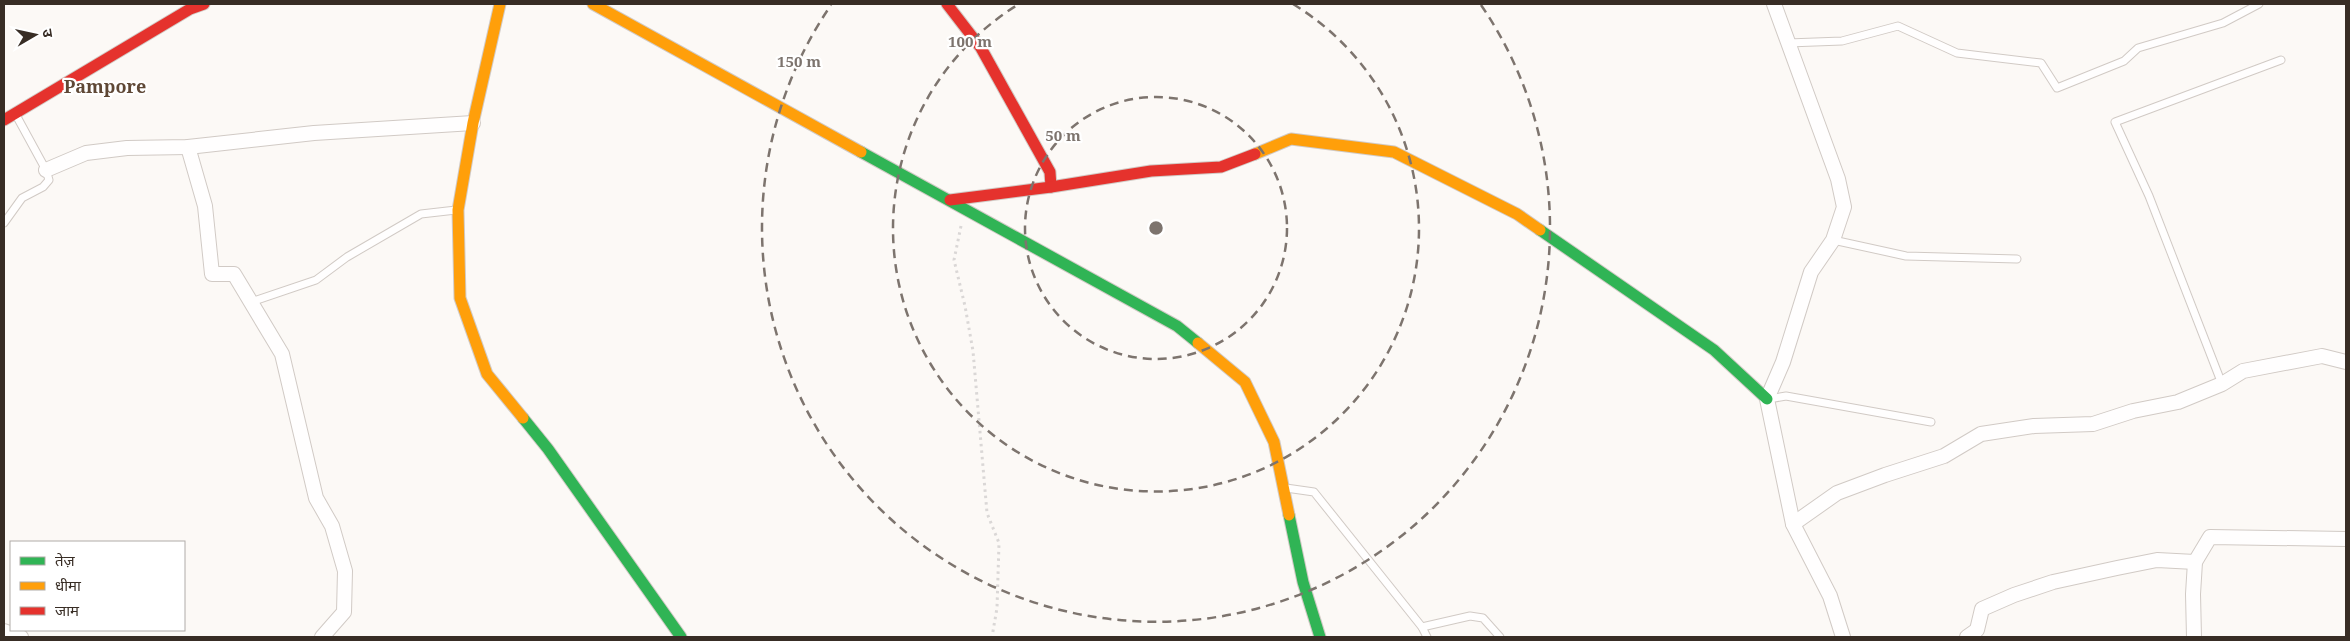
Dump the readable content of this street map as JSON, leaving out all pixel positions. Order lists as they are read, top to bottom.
{
  "districts": ["Pampore"],
  "legend": ["तेज़", "धीमा", "जाम"],
  "north": "right",
  "rings": ["100 m", "150 m", "50 m"]
}
